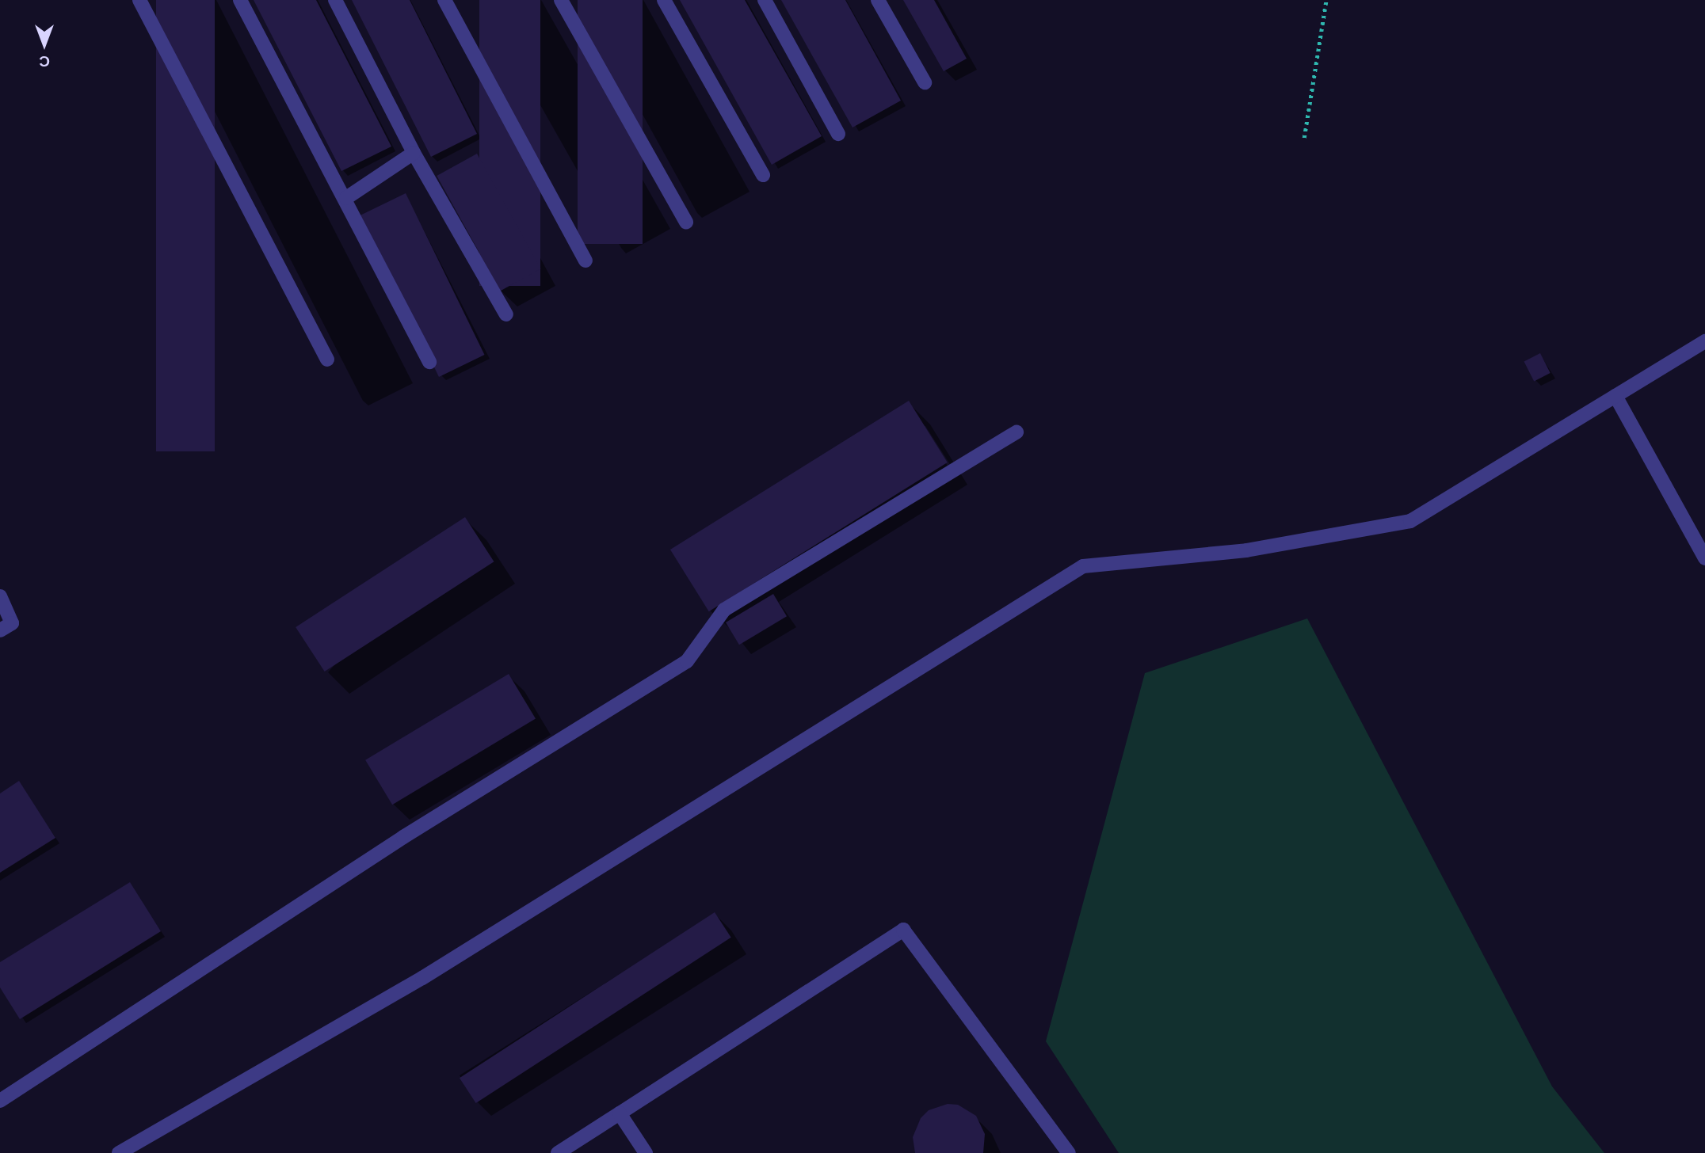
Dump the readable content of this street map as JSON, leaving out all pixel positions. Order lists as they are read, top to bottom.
{
  "north": "bottom"
}
